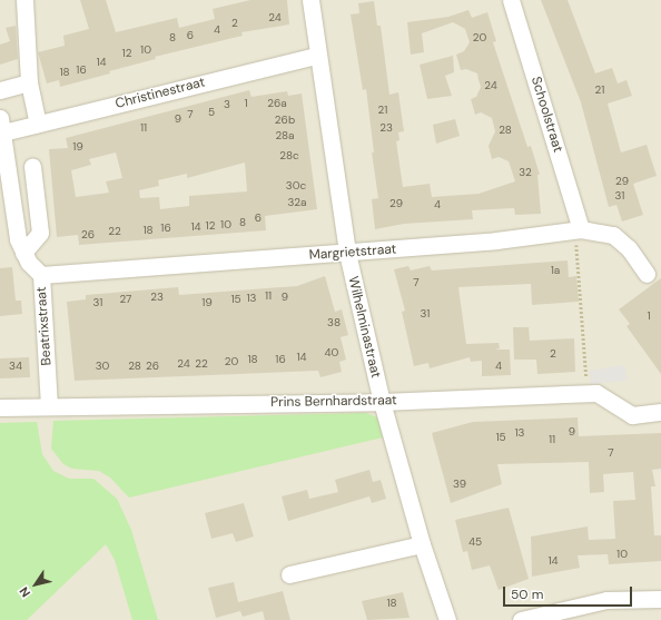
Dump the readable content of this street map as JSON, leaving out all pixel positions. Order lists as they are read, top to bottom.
{
  "streets": {
    "street": [
      "Christinestraat",
      "Schoolstraat",
      "Margrietstraat",
      "Beatrixstraat",
      "Wilhelminastraat",
      "Prins Bernhardstraat"
    ]
  },
  "crossings": [
    ["Christinestraat", "Beatrixstraat"],
    ["Christinestraat", "Wilhelminastraat"],
    ["Schoolstraat", "Margrietstraat"],
    ["Margrietstraat", "Beatrixstraat"],
    ["Margrietstraat", "Wilhelminastraat"],
    ["Beatrixstraat", "Prins Bernhardstraat"],
    ["Wilhelminastraat", "Prins Bernhardstraat"]
  ],
  "house_numbers": [
    "24",
    "2",
    "4",
    "6",
    "8",
    "20",
    "10",
    "12",
    "14",
    "16",
    "18",
    "24",
    "21",
    "1",
    "26a",
    "3",
    "21",
    "5",
    "7",
    "9",
    "26b",
    "11",
    "23",
    "28",
    "28a",
    "19",
    "28c",
    "32",
    "29",
    "30c",
    "31",
    "32a",
    "29",
    "4",
    "6",
    "8",
    "10",
    "12",
    "14",
    "16",
    "18",
    "22",
    "26",
    "1a",
    "7",
    "11",
    "23",
    "9",
    "13",
    "27",
    "15",
    "31",
    "19",
    "31",
    "1",
    "38",
    "40",
    "2",
    "14",
    "18",
    "16",
    "20",
    "24",
    "22",
    "34",
    "30",
    "28",
    "26",
    "4",
    "9",
    "13",
    "15",
    "11",
    "7",
    "39",
    "45",
    "10",
    "14",
    "18"
  ],
  "scale_bar": "50 m",
  "north": "bottom left"
}
